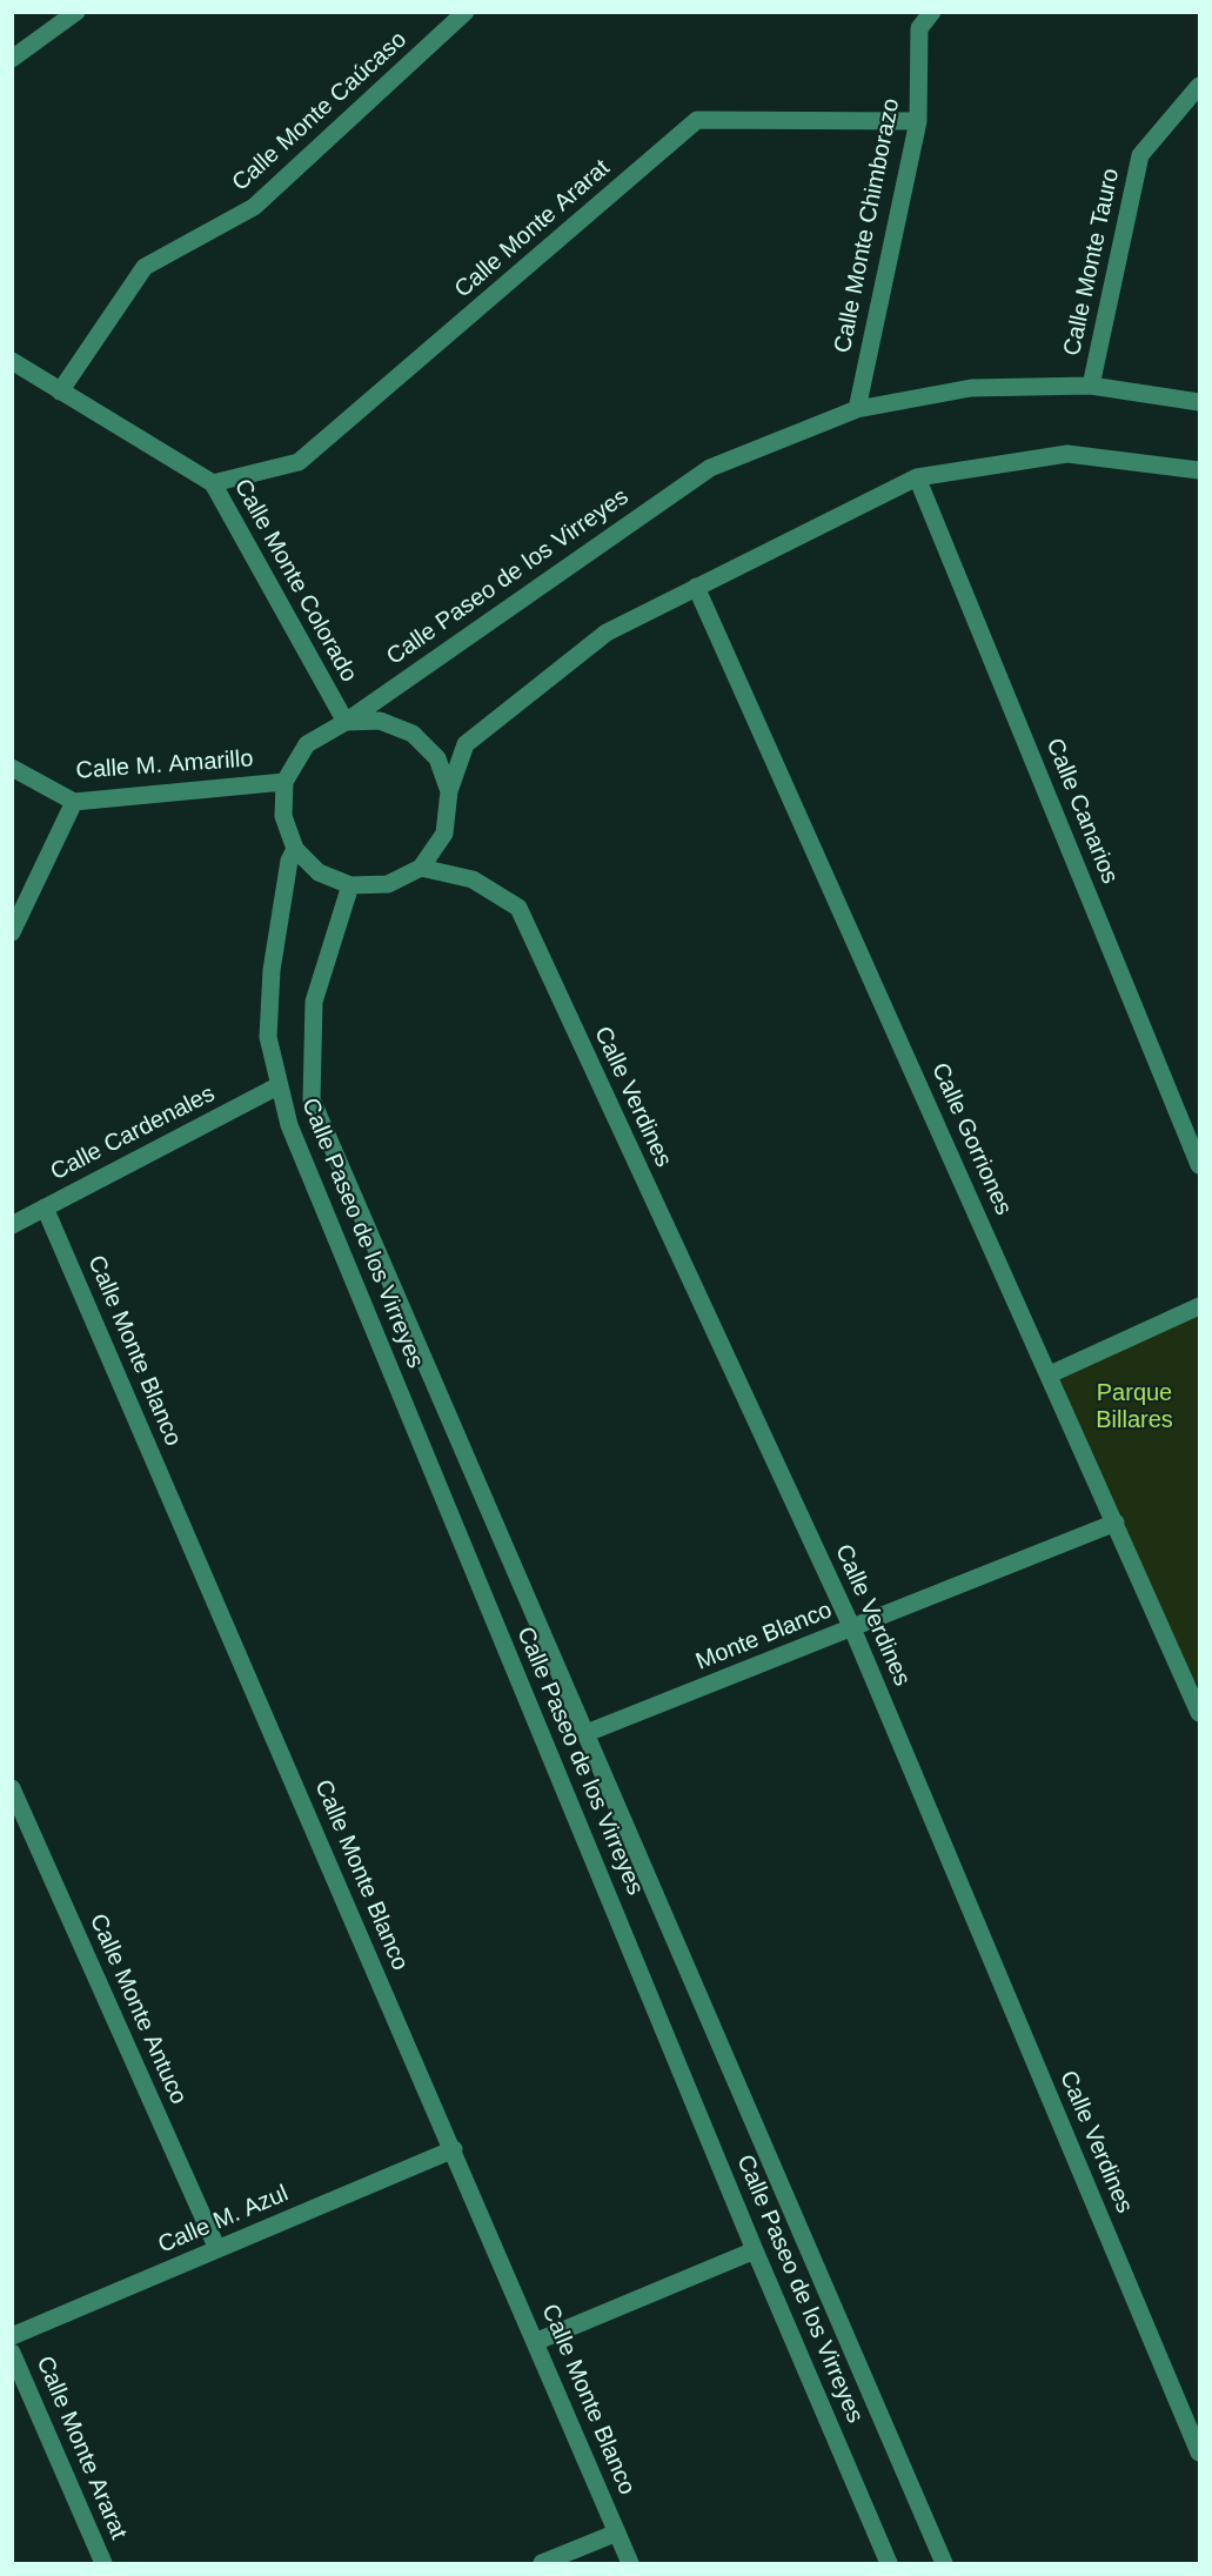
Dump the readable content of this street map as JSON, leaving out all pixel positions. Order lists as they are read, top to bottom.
{
  "streets": {
    "street": [
      "Calle Monte Caúcaso",
      "Calle Monte Chimborazo",
      "Calle Monte Ararat",
      "Calle Monte Tauro",
      "Calle Paseo de los Virreyes",
      "Calle Monte Colorado",
      "Calle M. Amarillo",
      "Calle Canarios",
      "Calle Verdines",
      "Calle Cardenales",
      "Calle Gorriones",
      "Calle Monte Blanco",
      "Monte Blanco",
      "Calle Monte Antuco",
      "Calle M. Azul"
    ]
  },
  "crossings": [
    ["Calle Monte Caúcaso", "Calle Monte Colorado"],
    ["Calle Monte Chimborazo", "Calle Monte Ararat"],
    ["Calle Monte Chimborazo", "Calle Paseo de los Virreyes"],
    ["Calle Monte Ararat", "Calle Monte Colorado"],
    ["Calle Monte Tauro", "Calle Paseo de los Virreyes"],
    ["Calle Paseo de los Virreyes", "Calle Monte Colorado"],
    ["Calle Paseo de los Virreyes", "Calle M. Amarillo"],
    ["Calle Paseo de los Virreyes", "Calle Verdines"],
    ["Calle Paseo de los Virreyes", "Calle Cardenales"],
    ["Calle Paseo de los Virreyes", "Monte Blanco"],
    ["Calle Monte Colorado", "Calle M. Amarillo"],
    ["Calle Monte Colorado", "Calle Verdines"],
    ["Calle M. Amarillo", "Calle Verdines"],
    ["Calle Verdines", "Monte Blanco"],
    ["Calle Cardenales", "Calle Monte Blanco"],
    ["Calle Gorriones", "Monte Blanco"],
    ["Calle Monte Blanco", "Calle M. Azul"],
    ["Calle Monte Antuco", "Calle M. Azul"]
  ],
  "parks": ["Parque Billares"]
}
